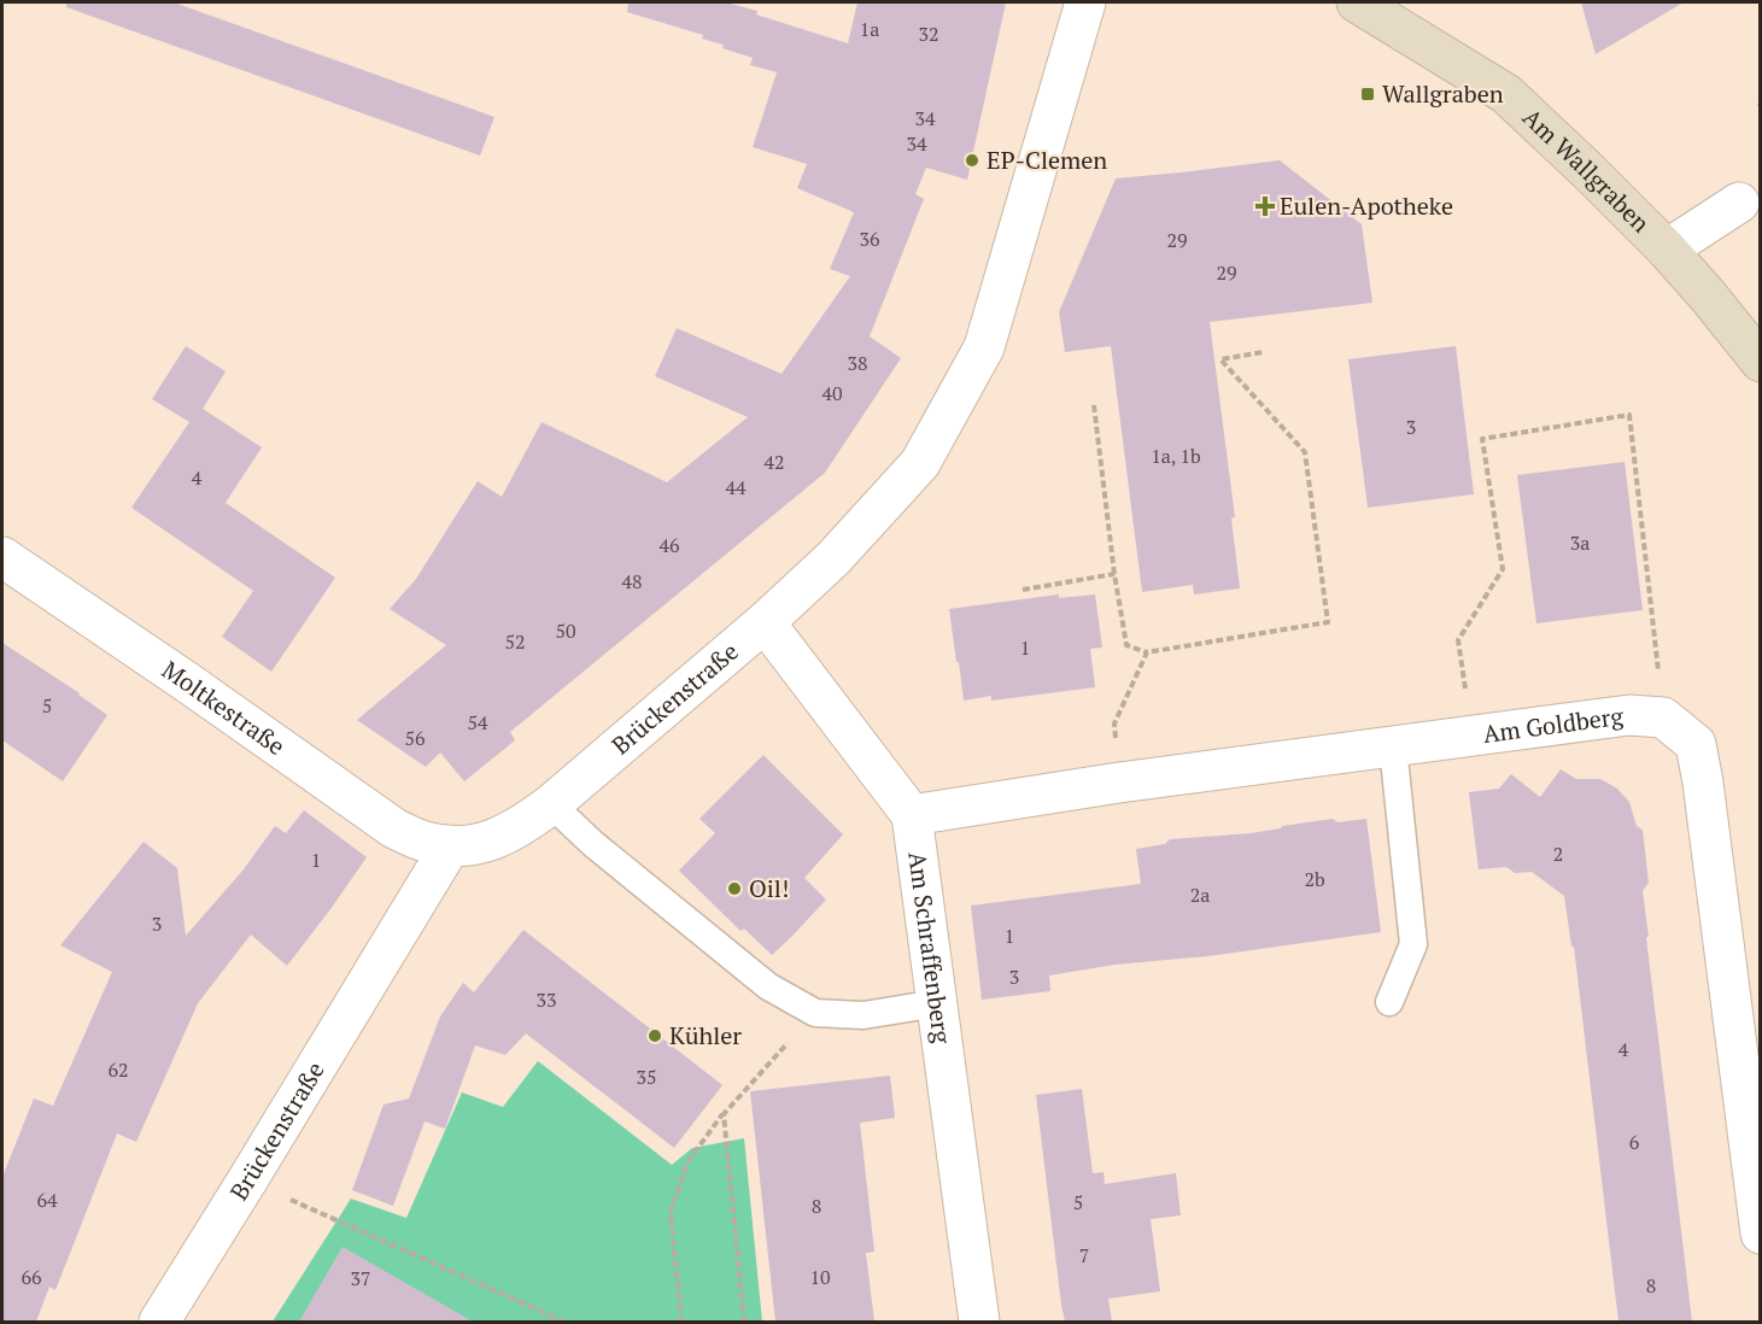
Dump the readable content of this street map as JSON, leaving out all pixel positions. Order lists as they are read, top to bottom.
{
  "streets": {
    "main road": ["Am Wallgraben"],
    "street": [
      "Brückenstraße",
      "Moltkestraße",
      "Am Goldberg",
      "Am Schraffenberg"
    ]
  },
  "crossings": [
    ["Brückenstraße", "Moltkestraße"],
    ["Brückenstraße", "Am Schraffenberg"],
    ["Am Goldberg", "Am Schraffenberg"]
  ],
  "places": {
    "transit": ["Wallgraben"],
    "other": ["EP-Clemen", "Oil!", "Kühler"],
    "health": ["Eulen-Apotheke"]
  },
  "house_numbers": [
    "1a",
    "32",
    "34",
    "34",
    "36",
    "29",
    "29",
    "38",
    "40",
    "3",
    "1a, 1b",
    "42",
    "4",
    "44",
    "3a",
    "46",
    "48",
    "50",
    "52",
    "1",
    "5",
    "54",
    "56",
    "2",
    "1",
    "2b",
    "2a",
    "3",
    "1",
    "3",
    "33",
    "4",
    "62",
    "35",
    "6",
    "64",
    "5",
    "8",
    "7",
    "66",
    "10",
    "37",
    "8"
  ]
}
